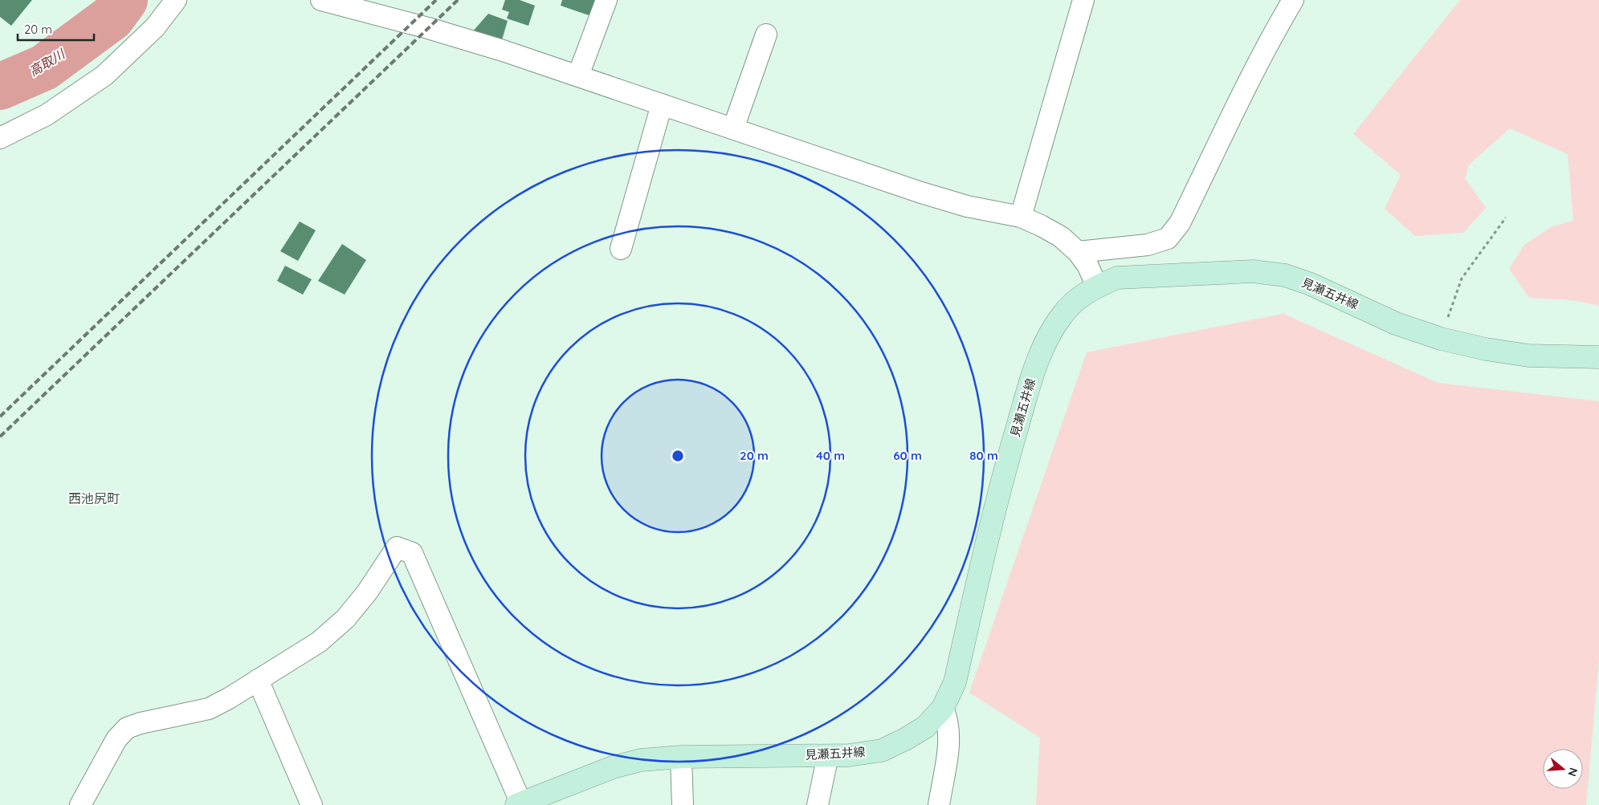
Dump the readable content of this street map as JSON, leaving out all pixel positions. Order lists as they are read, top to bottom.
{
  "streets": {
    "main road": ["見瀬五井線"]
  },
  "districts": ["西池尻町"],
  "water": ["高取川"],
  "scale_bar": "20 m",
  "north": "right",
  "rings": [
    "20 m",
    "40 m",
    "60 m",
    "80 m"
  ]
}
